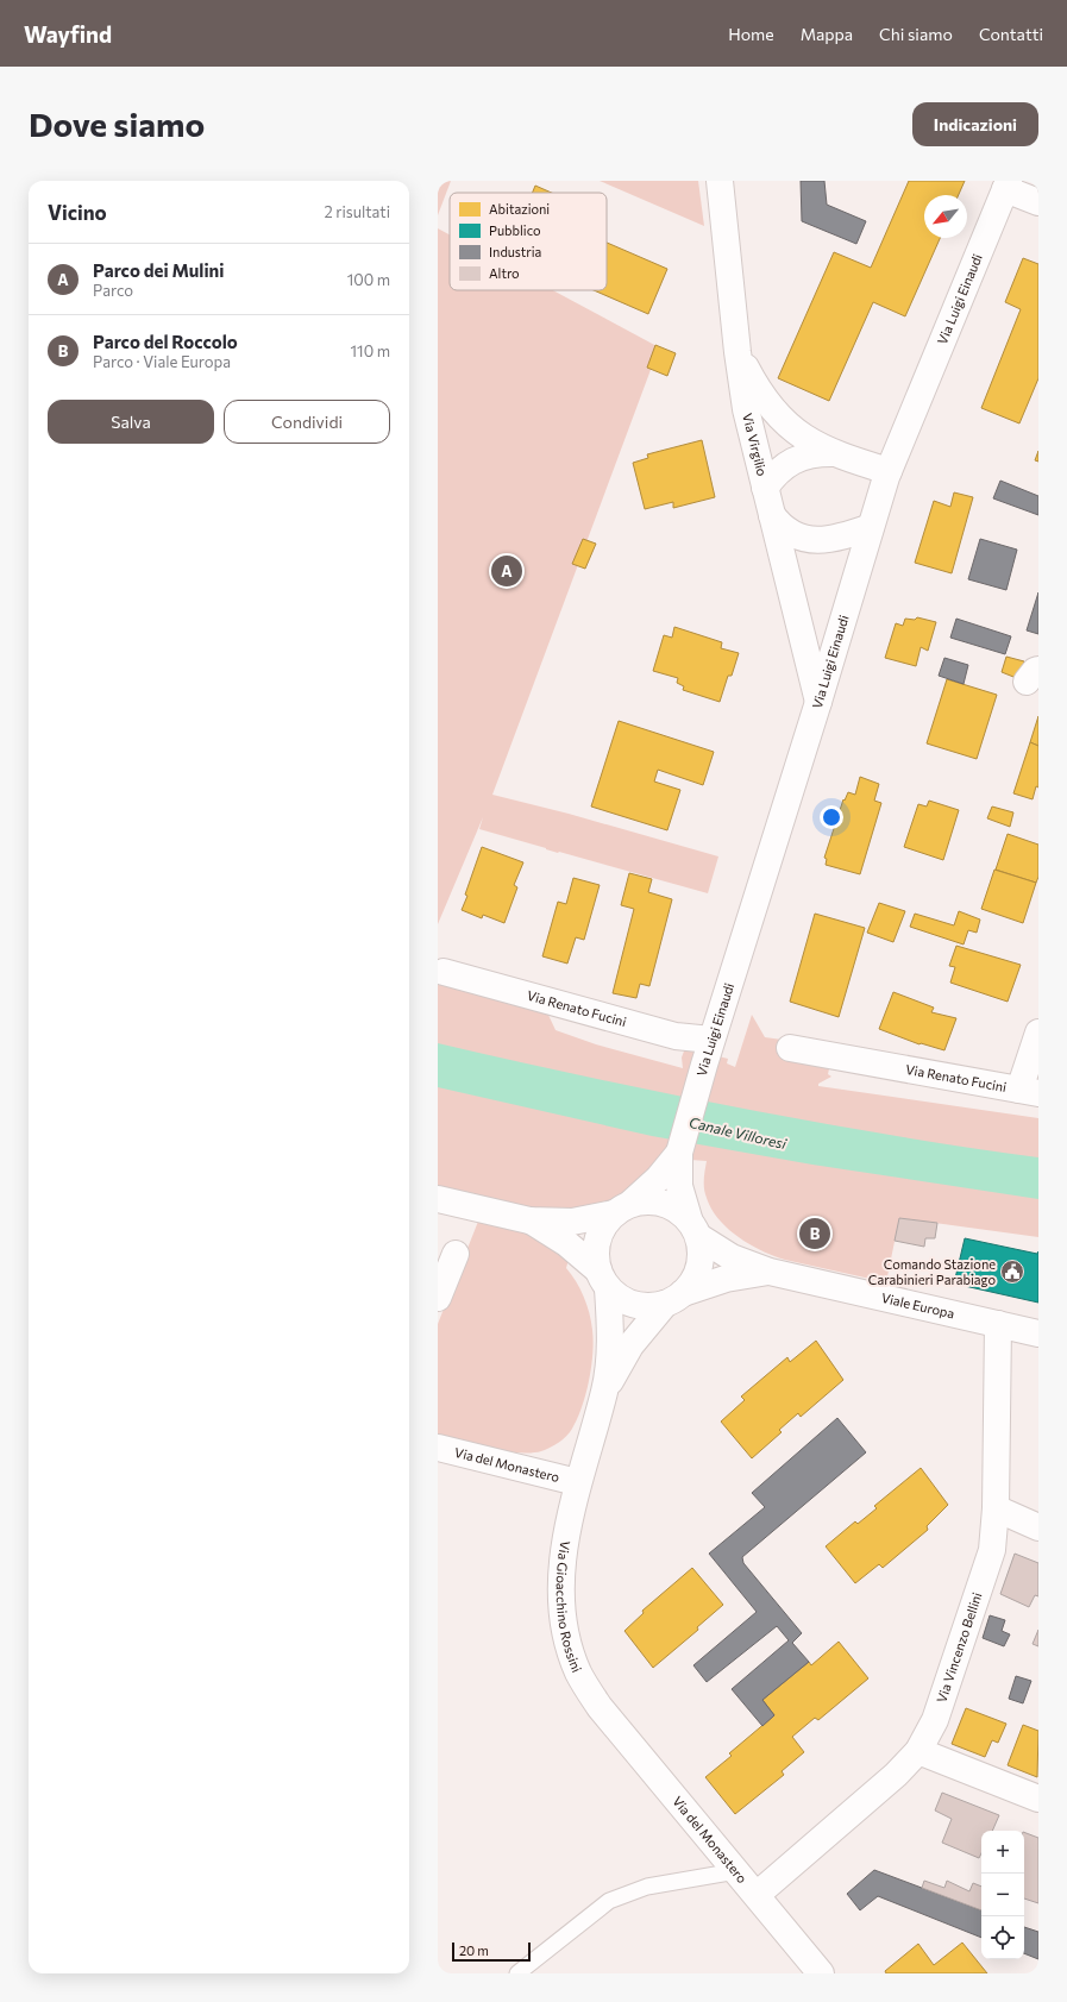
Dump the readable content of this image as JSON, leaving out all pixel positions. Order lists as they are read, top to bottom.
{
  "streets": {
    "street": [
      "Via Luigi Einaudi",
      "Via Virgilio",
      "Via Renato Fucini",
      "Viale Europa",
      "Via del Monastero",
      "Via Gioacchino Rossini",
      "Via Vincenzo Bellini"
    ]
  },
  "crossings": [
    ["Via Luigi Einaudi", "Via Virgilio"],
    ["Via Luigi Einaudi", "Via Renato Fucini"],
    ["Via Luigi Einaudi", "Viale Europa"],
    ["Via Luigi Einaudi", "Via Gioacchino Rossini"],
    ["Viale Europa", "Via Gioacchino Rossini"],
    ["Viale Europa", "Via Vincenzo Bellini"],
    ["Via del Monastero", "Via Gioacchino Rossini"],
    ["Via del Monastero", "Via Vincenzo Bellini"]
  ],
  "water": ["Canale Villoresi"],
  "places": {
    "public building": ["Comando Stazione Carabinieri Parabiago"]
  },
  "legend": [
    "Abitazioni",
    "Pubblico",
    "Industria",
    "Altro"
  ],
  "scale_bar": "20 m",
  "north": "bottom left",
  "page": {
    "header": "Wayfind",
    "nav": [
      "Home",
      "Mappa",
      "Chi siamo",
      "Contatti"
    ],
    "buttons": [
      "Indicazioni",
      ["Salva", "Condividi"]
    ],
    "title": "Dove siamo",
    "heading": ["Vicino", "2 risultati"],
    "list": [
      {
        "mark": "A",
        "name": "Parco dei Mulini",
        "note": "Parco",
        "value": "100 m"
      },
      {
        "mark": "B",
        "name": "Parco del Roccolo",
        "note": "Parco · Viale Europa",
        "value": "110 m"
      }
    ],
    "pins": ["A", "B"],
    "map_buttons": ["+", "−"],
    "scale": "20 m"
  }
}
